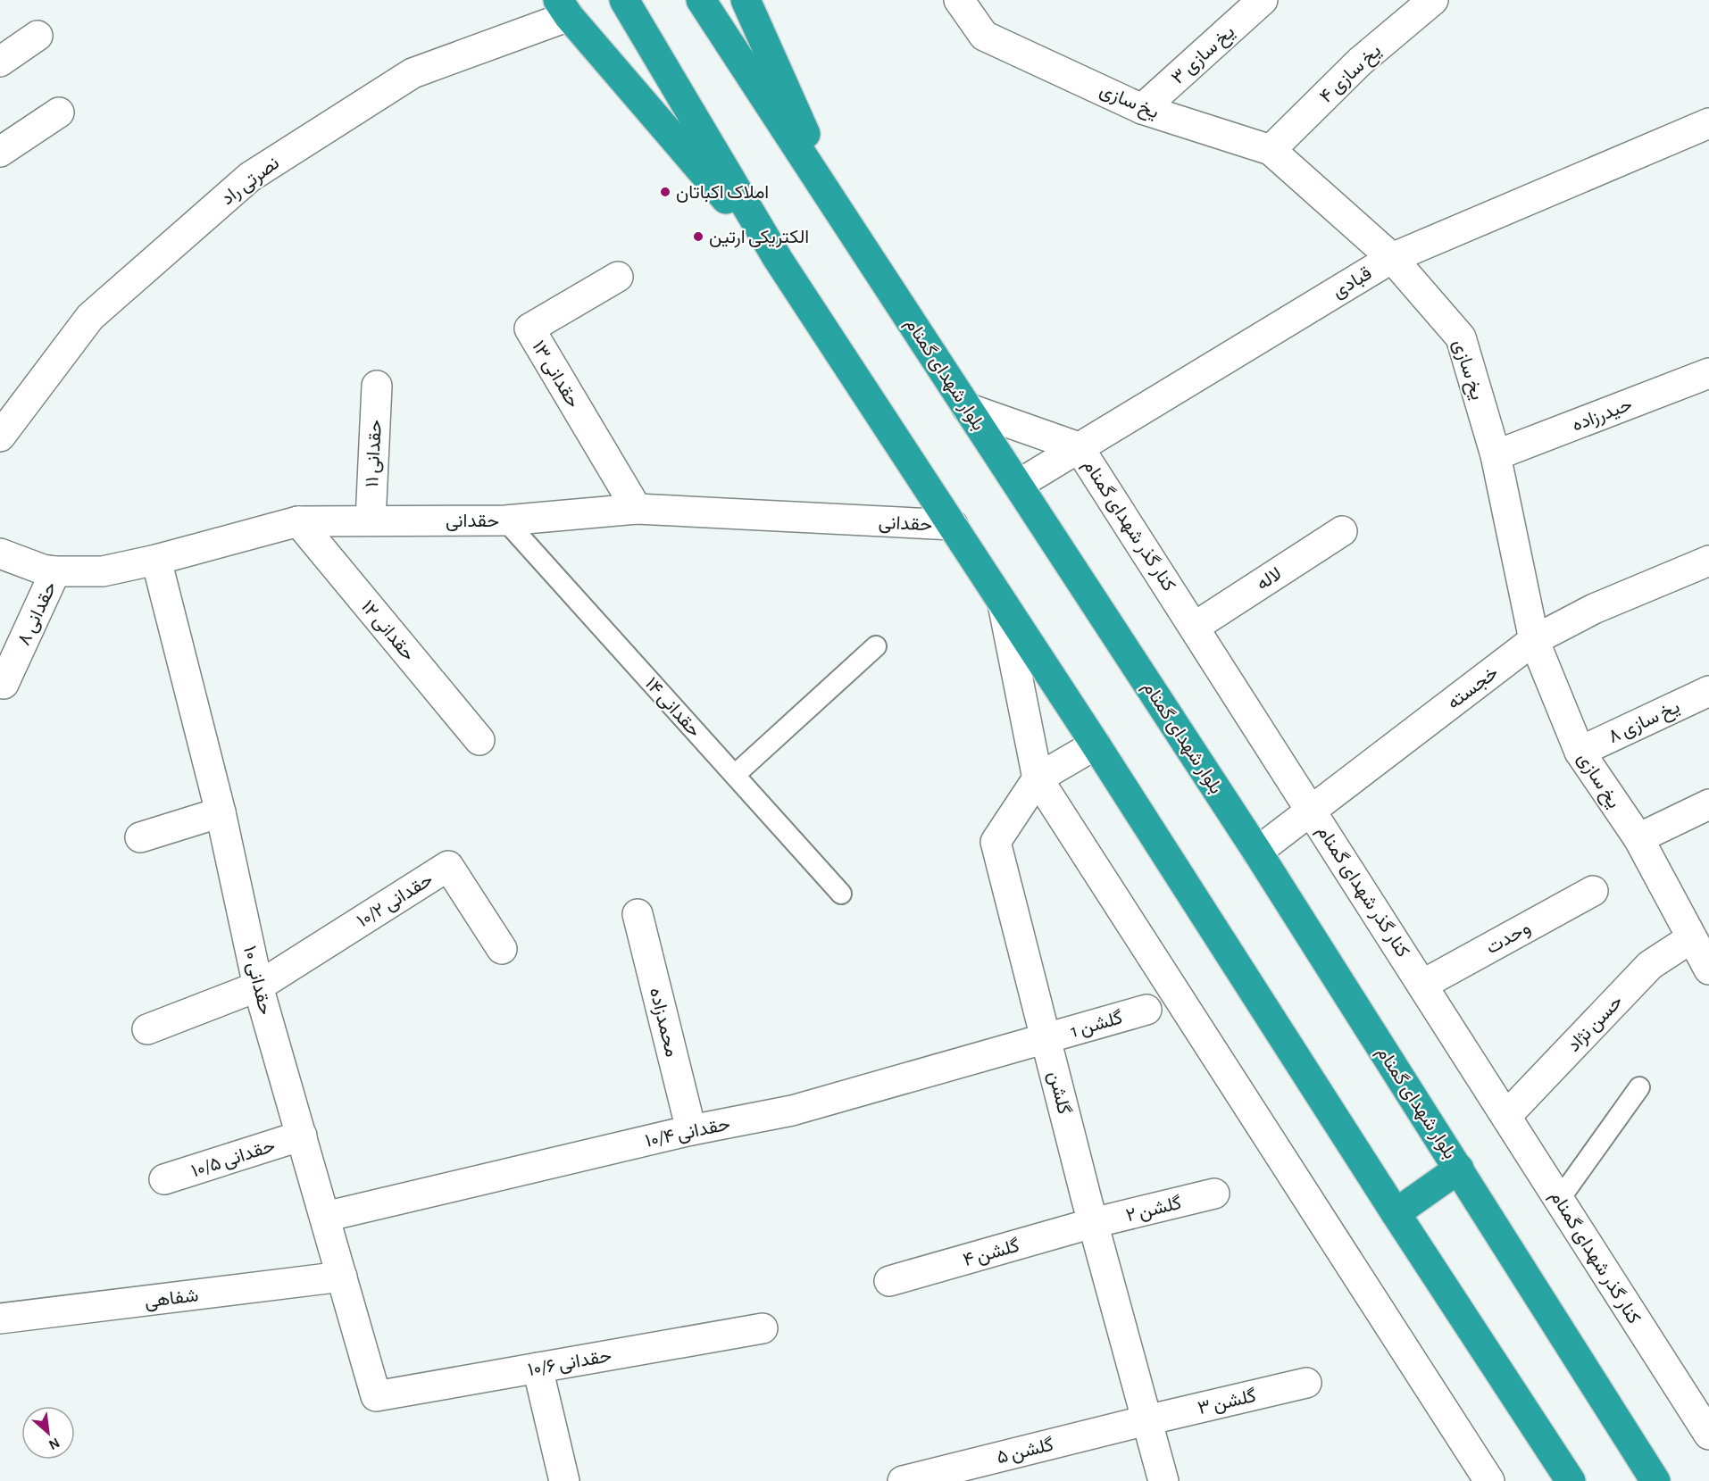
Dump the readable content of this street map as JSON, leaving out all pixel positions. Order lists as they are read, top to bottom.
{
  "streets": {
    "highway": ["بلوار شهدای گمنام"],
    "street": [
      "یخ سازی ۳",
      "یخ سازی ۴",
      "یخ سازی",
      "نصرتی راد",
      "قبادی",
      "حقدانی ۱۳",
      "حیدرزاده",
      "حقدانی ۱۱",
      "حقدانی",
      "کنار گذر شهدای گمنام",
      "لاله",
      "حقدانی ۸",
      "حقدانی ۱۲",
      "خجسته",
      "یخ سازی ۸",
      "حقدانی ۱۰/۲",
      "وحدت",
      "حقدانی ۱۰",
      "محمدزاده",
      "حسن نژاد",
      "گلشن 1",
      "گلشن",
      "حقدانی ۱۰/۴",
      "حقدانی ۱۰/۵",
      "گلشن ۲",
      "گلشن ۴",
      "شفاهی",
      "حقدانی ۱۰/۶",
      "گلشن ۳",
      "گلشن ۵"
    ],
    "lane": ["حقدانی ۱۴"]
  },
  "crossings": [
    ["یخ سازی ۳", "یخ سازی"],
    ["یخ سازی ۴", "یخ سازی"],
    ["یخ سازی", "قبادی"],
    ["یخ سازی", "حیدرزاده"],
    ["یخ سازی", "خجسته"],
    ["یخ سازی", "یخ سازی ۸"],
    ["یخ سازی", "حسن نژاد"],
    ["قبادی", "بلوار شهدای گمنام"],
    ["قبادی", "کنار گذر شهدای گمنام"],
    ["حقدانی ۱۳", "حقدانی"],
    ["بلوار شهدای گمنام", "کنار گذر شهدای گمنام"],
    ["بلوار شهدای گمنام", "خجسته"],
    ["حقدانی ۱۱", "حقدانی"],
    ["حقدانی", "حقدانی ۸"],
    ["حقدانی", "حقدانی ۱۲"],
    ["حقدانی", "حقدانی ۱۴"],
    ["حقدانی", "حقدانی ۱۰"],
    ["کنار گذر شهدای گمنام", "لاله"],
    ["کنار گذر شهدای گمنام", "خجسته"],
    ["کنار گذر شهدای گمنام", "وحدت"],
    ["کنار گذر شهدای گمنام", "حسن نژاد"],
    ["حقدانی ۱۰/۲", "حقدانی ۱۰"],
    ["حقدانی ۱۰", "حقدانی ۱۰/۴"],
    ["حقدانی ۱۰", "حقدانی ۱۰/۵"],
    ["حقدانی ۱۰", "شفاهی"],
    ["حقدانی ۱۰", "حقدانی ۱۰/۶"],
    ["محمدزاده", "حقدانی ۱۰/۴"],
    ["گلشن 1", "گلشن"],
    ["گلشن 1", "حقدانی ۱۰/۴"],
    ["گلشن", "حقدانی ۱۰/۴"],
    ["گلشن", "گلشن ۲"],
    ["گلشن", "گلشن ۴"],
    ["گلشن", "گلشن ۳"],
    ["گلشن", "گلشن ۵"],
    ["گلشن ۲", "گلشن ۴"],
    ["گلشن ۳", "گلشن ۵"]
  ],
  "places": ["املاک اکباتان", "الکتریکی ارتین"],
  "north": "bottom right"
}
